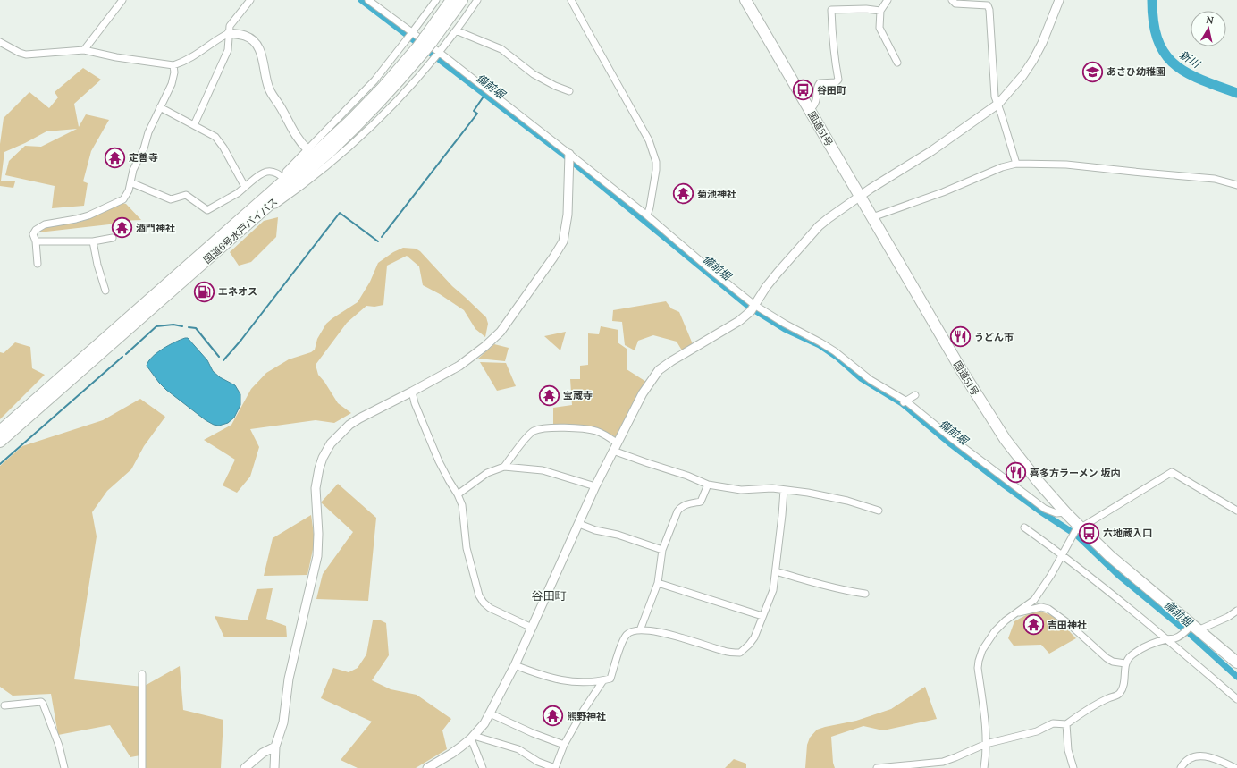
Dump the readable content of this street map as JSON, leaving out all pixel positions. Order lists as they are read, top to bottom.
{
  "streets": {
    "highway": ["国道51号", "国道6号水戸バイパス"]
  },
  "districts": ["谷田町"],
  "water": ["新川", "備前堀"],
  "places": {
    "school or university": ["あさひ幼稚園"],
    "bus stop": ["谷田町", "六地蔵入口"],
    "temple": [
      "定善寺",
      "菊池神社",
      "酒門神社",
      "宝蔵寺",
      "吉田神社",
      "熊野神社"
    ],
    "fuel station": ["エネオス"],
    "restaurant": ["うどん市", "喜多方ラーメン 坂内"]
  },
  "north": "top"
}
